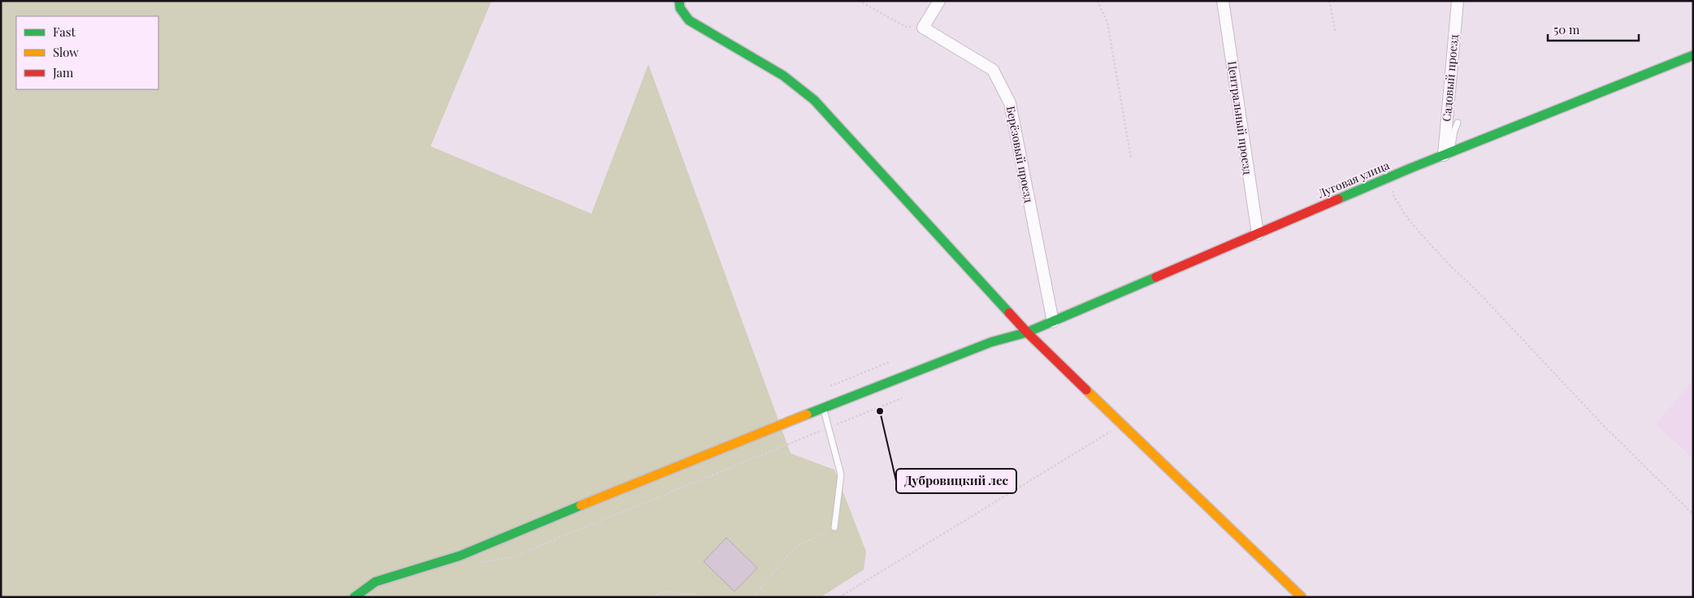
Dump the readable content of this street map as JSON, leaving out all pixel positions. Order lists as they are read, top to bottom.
{
  "streets": {
    "street": [
      "Садовый проезд",
      "Центральный проезд",
      "Берёзовый проезд",
      "Луговая улица"
    ]
  },
  "crossings": [
    ["Садовый проезд", "Луговая улица"],
    ["Центральный проезд", "Луговая улица"],
    ["Берёзовый проезд", "Луговая улица"]
  ],
  "places": ["Дубровицкий лес"],
  "legend": ["Fast", "Slow", "Jam"],
  "scale_bar": "50 m"
}
